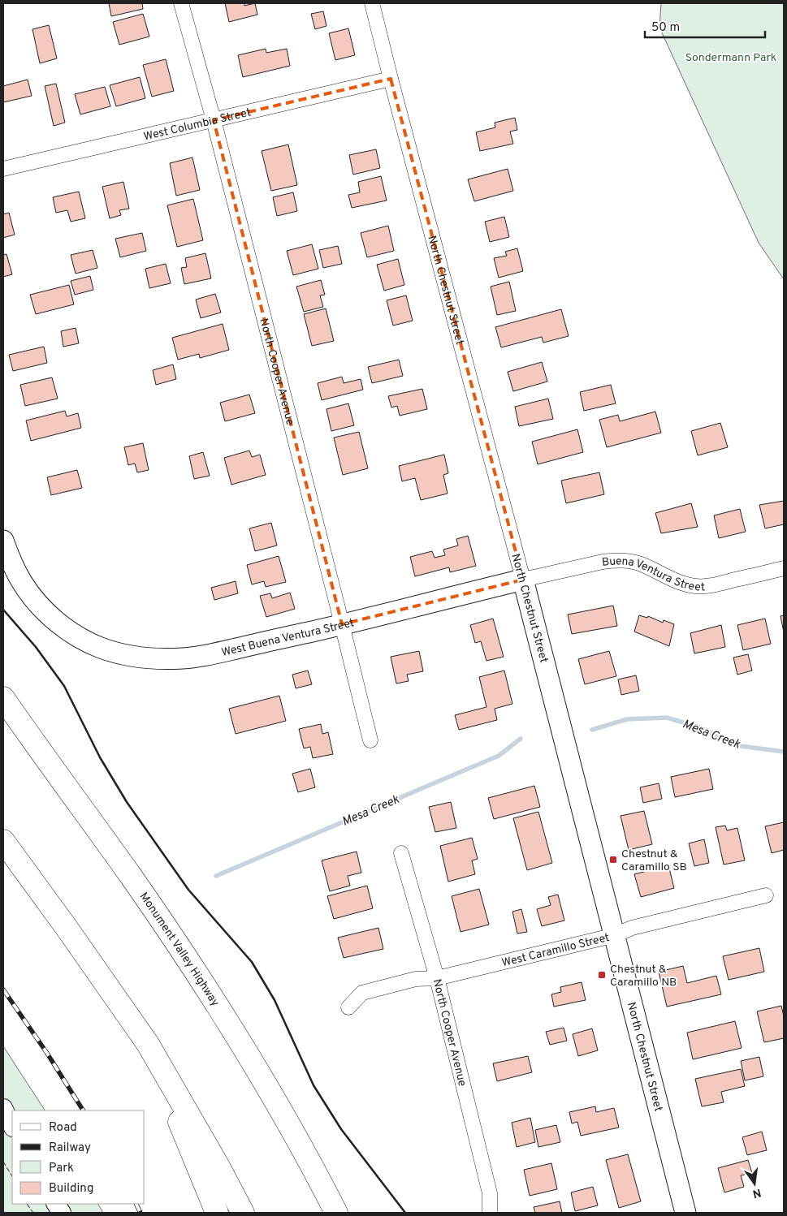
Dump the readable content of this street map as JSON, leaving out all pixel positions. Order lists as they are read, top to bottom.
{
  "streets": {
    "highway": ["Monument Valley Highway"],
    "main road": ["North Chestnut Street", "West Buena Ventura Street"],
    "street": [
      "West Columbia Street",
      "North Cooper Avenue",
      "Buena Ventura Street",
      "West Caramillo Street"
    ]
  },
  "crossings": [
    ["West Columbia Street", "North Chestnut Street"],
    ["West Columbia Street", "North Cooper Avenue"],
    ["North Chestnut Street", "Buena Ventura Street"],
    ["North Chestnut Street", "West Buena Ventura Street"],
    ["North Chestnut Street", "West Caramillo Street"],
    ["North Cooper Avenue", "West Buena Ventura Street"],
    ["North Cooper Avenue", "West Caramillo Street"],
    ["Buena Ventura Street", "West Buena Ventura Street"]
  ],
  "water": ["Mesa Creek"],
  "parks": ["Sondermann Park"],
  "places": {
    "transit": ["Chestnut & Caramillo SB", "Chestnut & Caramillo NB"]
  },
  "legend": [
    "Road",
    "Railway",
    "Park",
    "Building"
  ],
  "scale_bar": "50 m",
  "north": "bottom"
}
